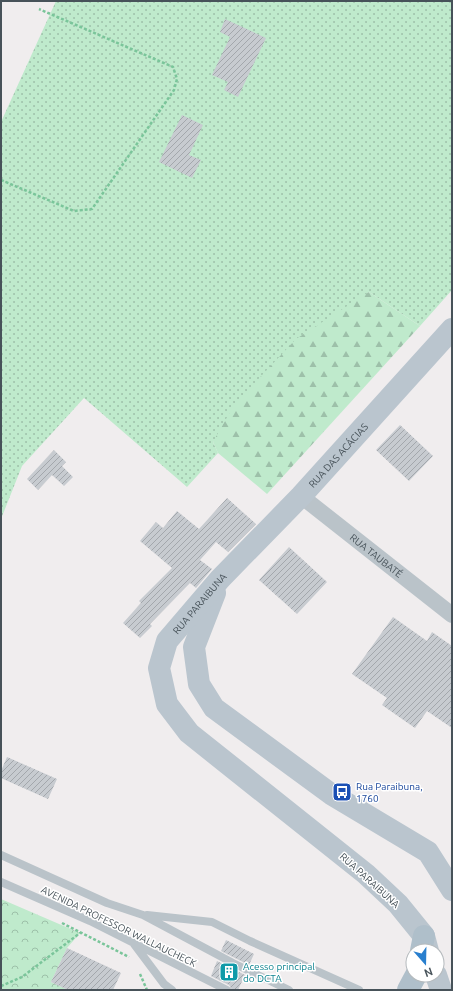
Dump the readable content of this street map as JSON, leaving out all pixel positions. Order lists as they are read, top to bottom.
{
  "streets": {
    "main road": ["RUA DAS ACÁCIAS", "RUA PARAIBUNA"],
    "street": ["RUA TAUBATÉ"],
    "lane": ["AVENIDA PROFESSOR WALLAUCHECK"]
  },
  "crossings": [
    ["RUA DAS ACÁCIAS", "RUA TAUBATÉ"],
    ["RUA DAS ACÁCIAS", "RUA PARAIBUNA"]
  ],
  "places": {
    "bus stop": ["Rua Paraibuna, 1760"],
    "building": ["Acesso principal do DCTA"]
  },
  "north": "bottom"
}
